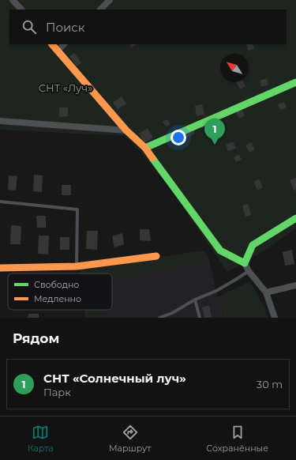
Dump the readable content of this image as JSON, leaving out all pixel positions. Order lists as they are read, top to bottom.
{
  "parks": ["СНТ «Луч»"],
  "legend": ["Свободно", "Медленно"],
  "north": "top left",
  "page": {
    "search": "Поиск",
    "pins": "1",
    "heading": "Рядом",
    "list": [
      {
        "mark": "1",
        "name": "СНТ «Солнечный луч»",
        "note": "Парк",
        "value": "30 m"
      }
    ],
    "nav": ["Карта", "Маршрут", "Сохранённые"]
  }
}
